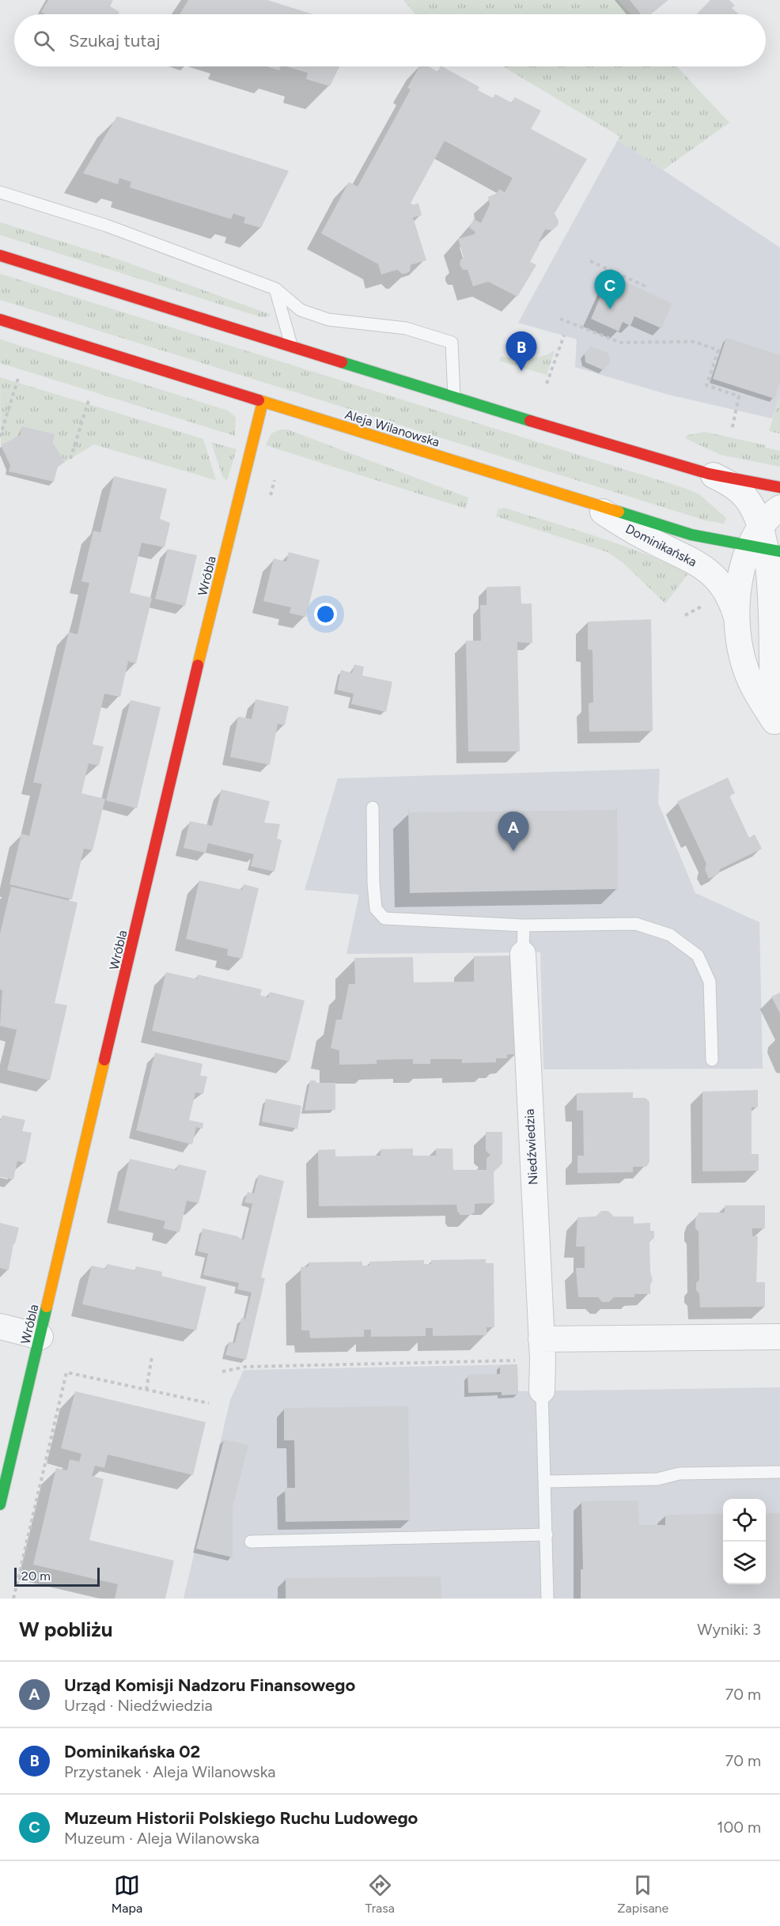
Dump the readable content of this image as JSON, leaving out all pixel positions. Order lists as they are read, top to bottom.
{
  "streets": {
    "main road": ["Aleja Wilanowska", "Wróbla"],
    "street": ["Dominikańska", "Niedźwiedzia"]
  },
  "crossings": [
    ["Aleja Wilanowska", "Dominikańska"],
    ["Aleja Wilanowska", "Wróbla"]
  ],
  "scale_bar": "20 m",
  "page": {
    "search": "Szukaj tutaj",
    "pins": ["C", "B", "A"],
    "scale": "20 m",
    "heading": ["W pobliżu", "Wyniki: 3"],
    "list": [
      {
        "mark": "A",
        "name": "Urząd Komisji Nadzoru Finansowego",
        "note": "Urząd · Niedźwiedzia",
        "value": "70 m"
      },
      {
        "mark": "B",
        "name": "Dominikańska 02",
        "note": "Przystanek · Aleja Wilanowska",
        "value": "70 m"
      },
      {
        "mark": "C",
        "name": "Muzeum Historii Polskiego Ruchu Ludowego",
        "note": "Muzeum · Aleja Wilanowska",
        "value": "100 m"
      }
    ],
    "nav": ["Mapa", "Trasa", "Zapisane"]
  }
}
